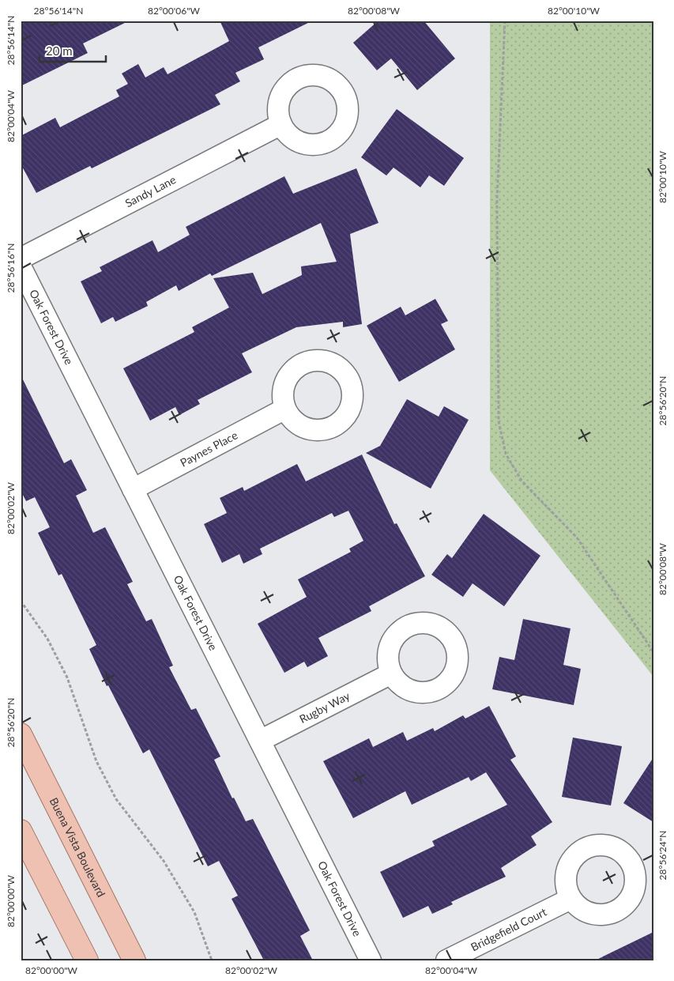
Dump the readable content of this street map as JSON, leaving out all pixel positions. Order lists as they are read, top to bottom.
{
  "streets": {
    "main road": ["Buena Vista Boulevard"],
    "street": [
      "Sandy Lane",
      "Oak Forest Drive",
      "Paynes Place",
      "Rugby Way",
      "Bridgefield Court"
    ]
  },
  "crossings": [
    ["Oak Forest Drive", "Paynes Place"],
    ["Oak Forest Drive", "Rugby Way"]
  ],
  "scale_bar": "20 m",
  "coordinates": [
    "28°56'14\"N",
    "82°00'06\"W",
    "82°00'08\"W",
    "82°00'10\"W",
    "82°00'04\"W",
    "28°56'16\"N",
    "28°56'20\"N",
    "82°00'02\"W",
    "28°56'24\"N",
    "82°00'00\"W"
  ]
}
